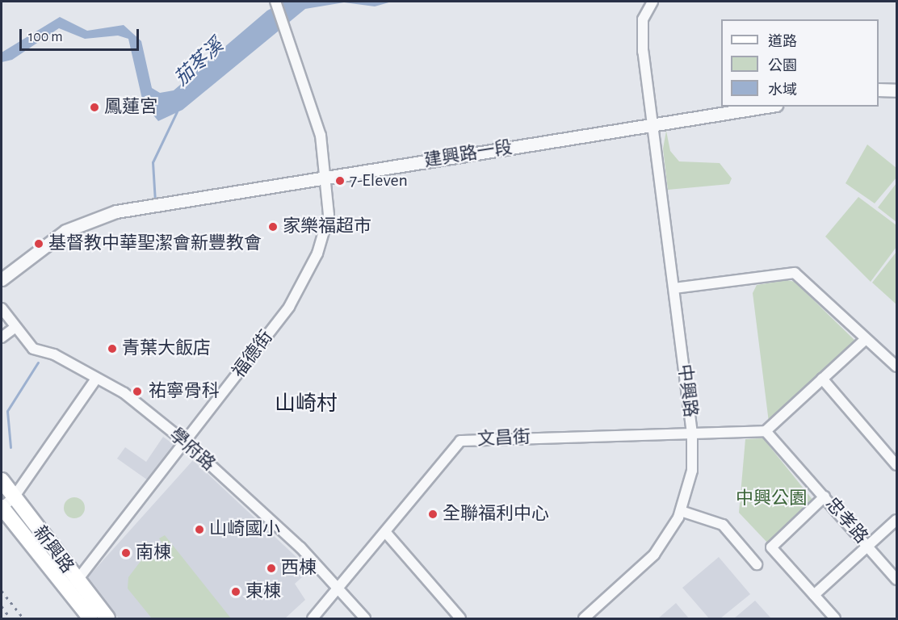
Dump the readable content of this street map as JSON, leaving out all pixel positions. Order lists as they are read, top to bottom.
{
  "streets": {
    "main road": ["新興路"],
    "street": [
      "建興路一段",
      "福德街",
      "中興路",
      "文昌街",
      "學府路",
      "忠孝路"
    ]
  },
  "crossings": [
    ["建興路一段", "福德街"],
    ["建興路一段", "中興路"],
    ["福德街", "學府路"],
    ["福德街", "新興路"],
    ["中興路", "文昌街"],
    ["文昌街", "學府路"]
  ],
  "districts": ["山崎村"],
  "water": ["茄苳溪"],
  "parks": ["中興公園"],
  "places": [
    "鳳蓮宮",
    "7-Eleven",
    "家樂福超市",
    "基督教中華聖潔會新豐教會",
    "青葉大飯店",
    "祐寧骨科",
    "全聯福利中心",
    "山崎國小",
    "南棟",
    "西棟",
    "東棟"
  ],
  "legend": ["道路", "公園", "水域"],
  "scale_bar": "100 m"
}
